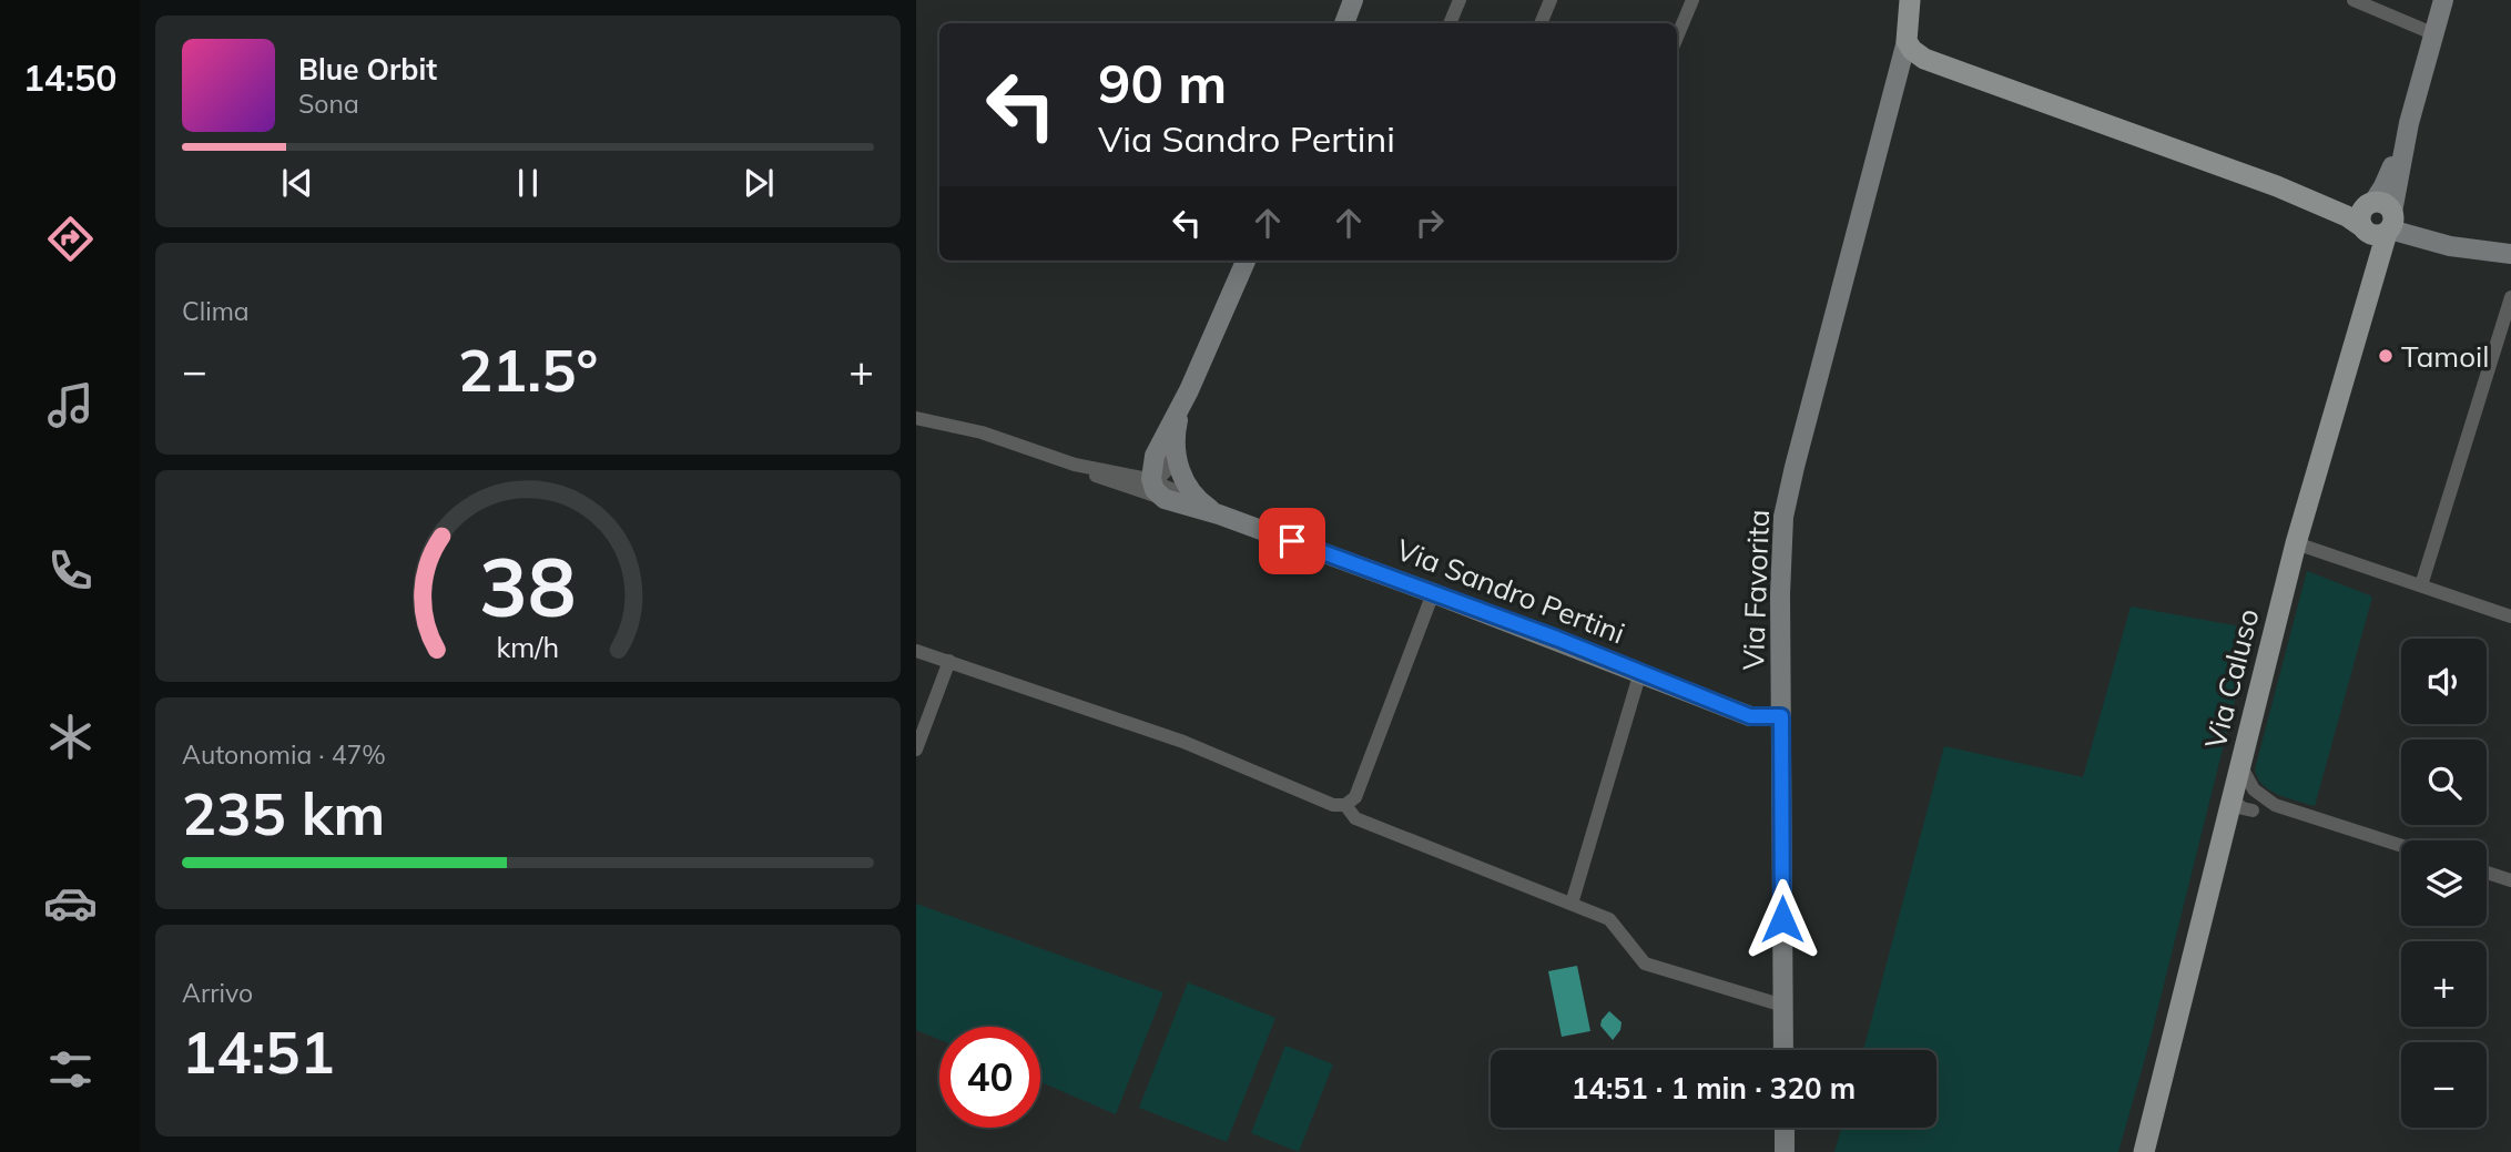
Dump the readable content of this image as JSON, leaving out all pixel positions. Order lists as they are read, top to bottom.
{
  "streets": {
    "main road": ["Via Caluso"],
    "street": ["Via Favorita", "Via Sandro Pertini"]
  },
  "crossings": [
    ["Via Favorita", "Via Sandro Pertini"]
  ],
  "places": ["Tamoil"],
  "page": {
    "tabs": "14:50",
    "turn": ["90 m", "Via Sandro Pertini"],
    "song": ["Blue Orbit", "Sona"],
    "tile": [
      "Clima",
      ["Autonomia · 47%", "235 km"],
      ["Arrivo", "14:51"]
    ],
    "heat": ["−", "21.5°", "+"],
    "map_buttons": ["+", "−"],
    "limit": "40",
    "trip": "14:51 · 1 min · 320 m",
    "gauge": ["38", "km/h"]
  }
}
